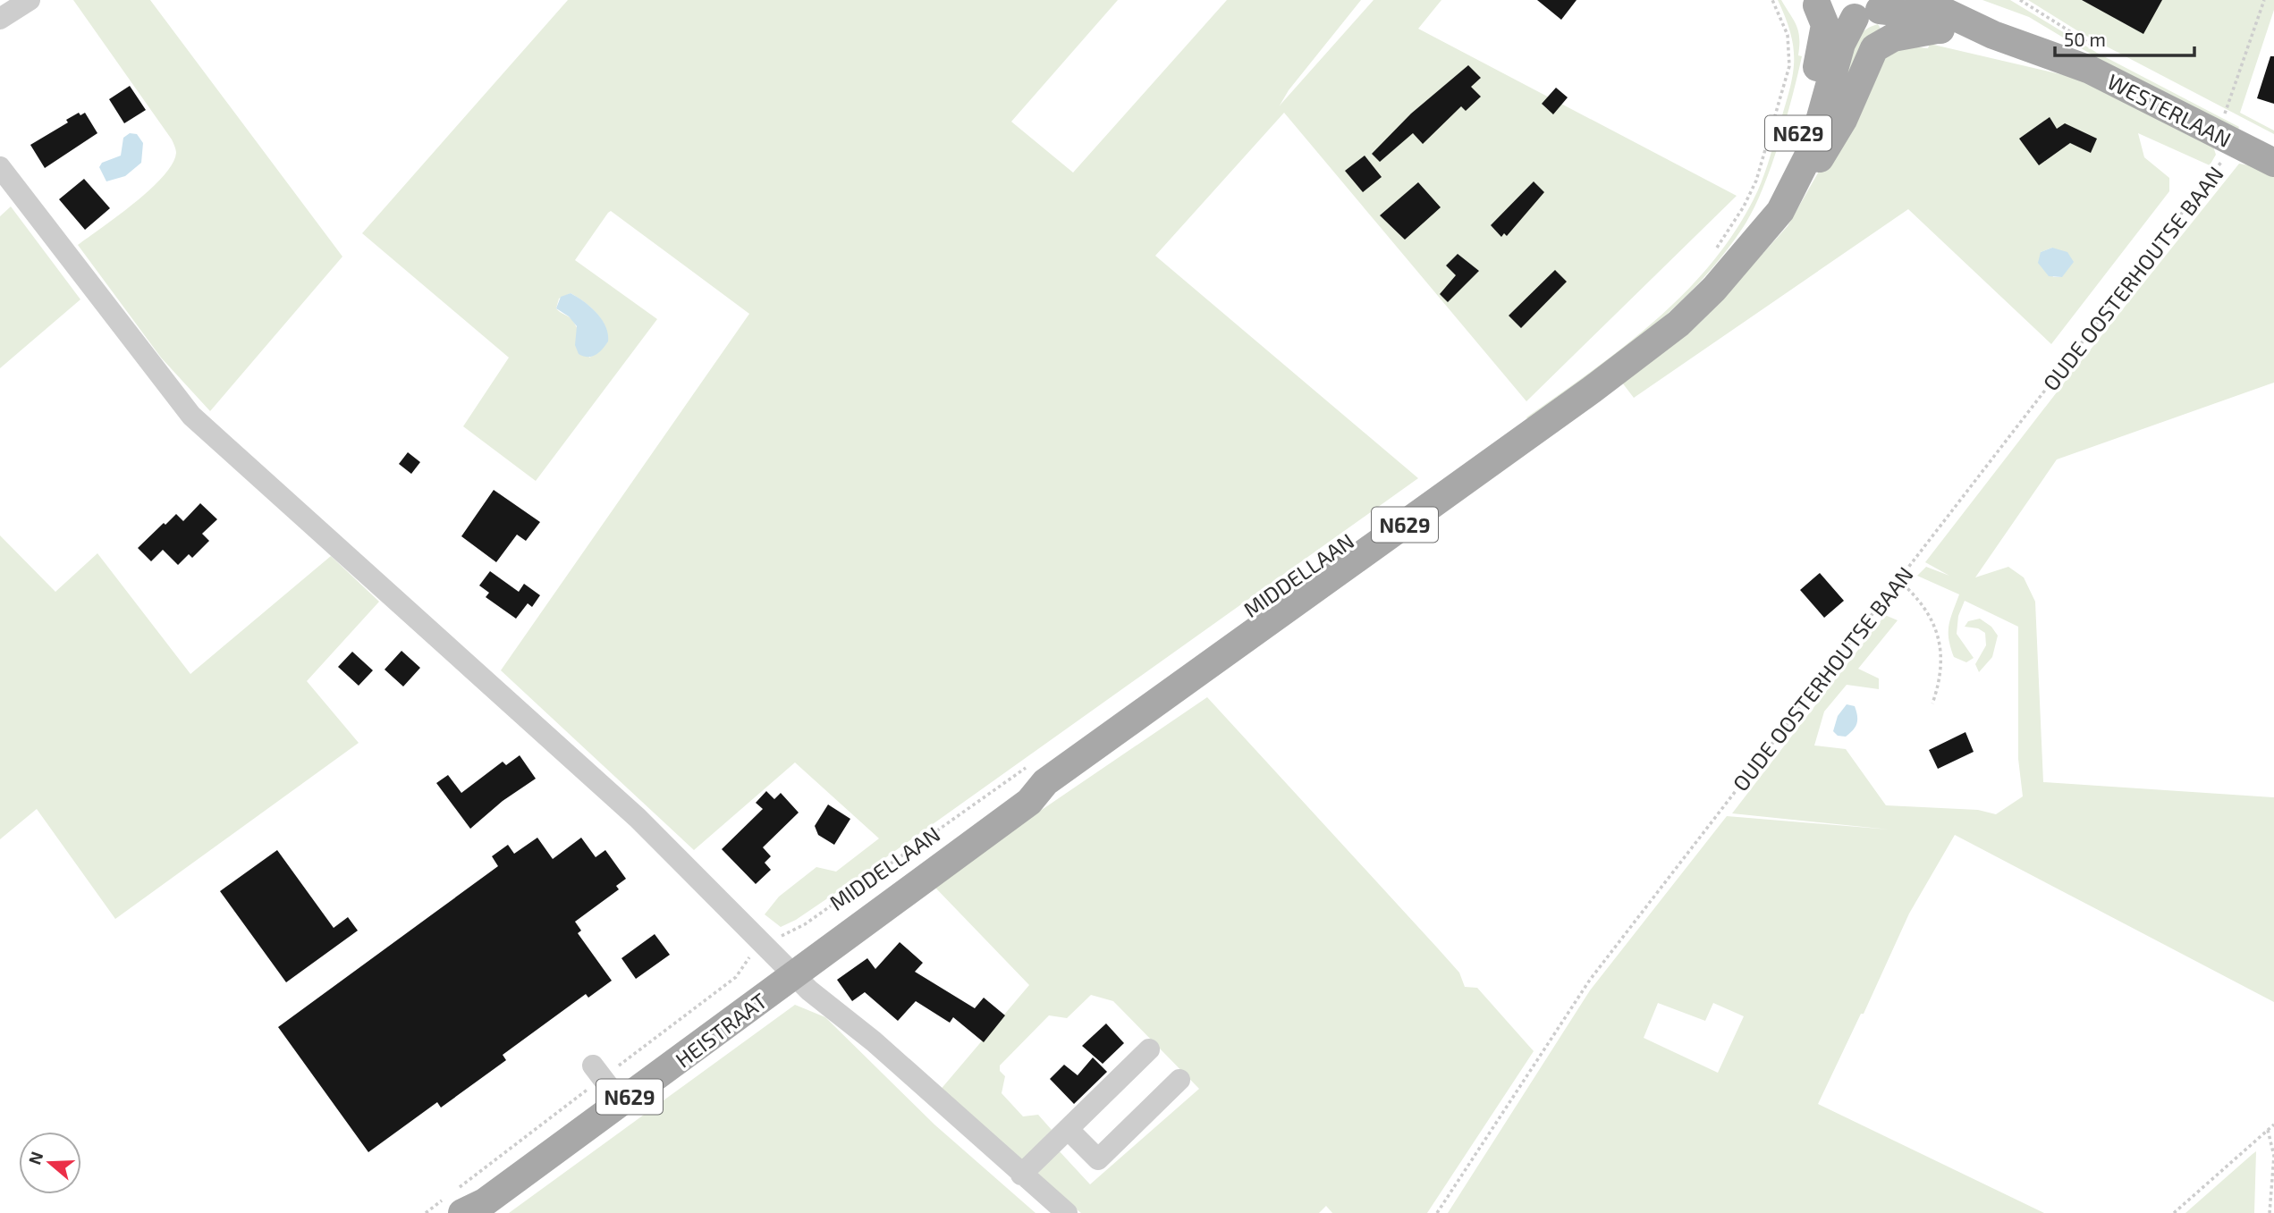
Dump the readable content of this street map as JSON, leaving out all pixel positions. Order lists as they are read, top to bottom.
{
  "streets": {
    "main road": [
      "WESTERLAAN",
      "N629",
      "MIDDELLAAN",
      "HEISTRAAT"
    ],
    "path": ["OUDE OOSTERHOUTSE BAAN"]
  },
  "crossings": [
    ["WESTERLAAN", "MIDDELLAAN"],
    ["MIDDELLAAN", "HEISTRAAT"]
  ],
  "scale_bar": "50 m",
  "north": "left"
}
